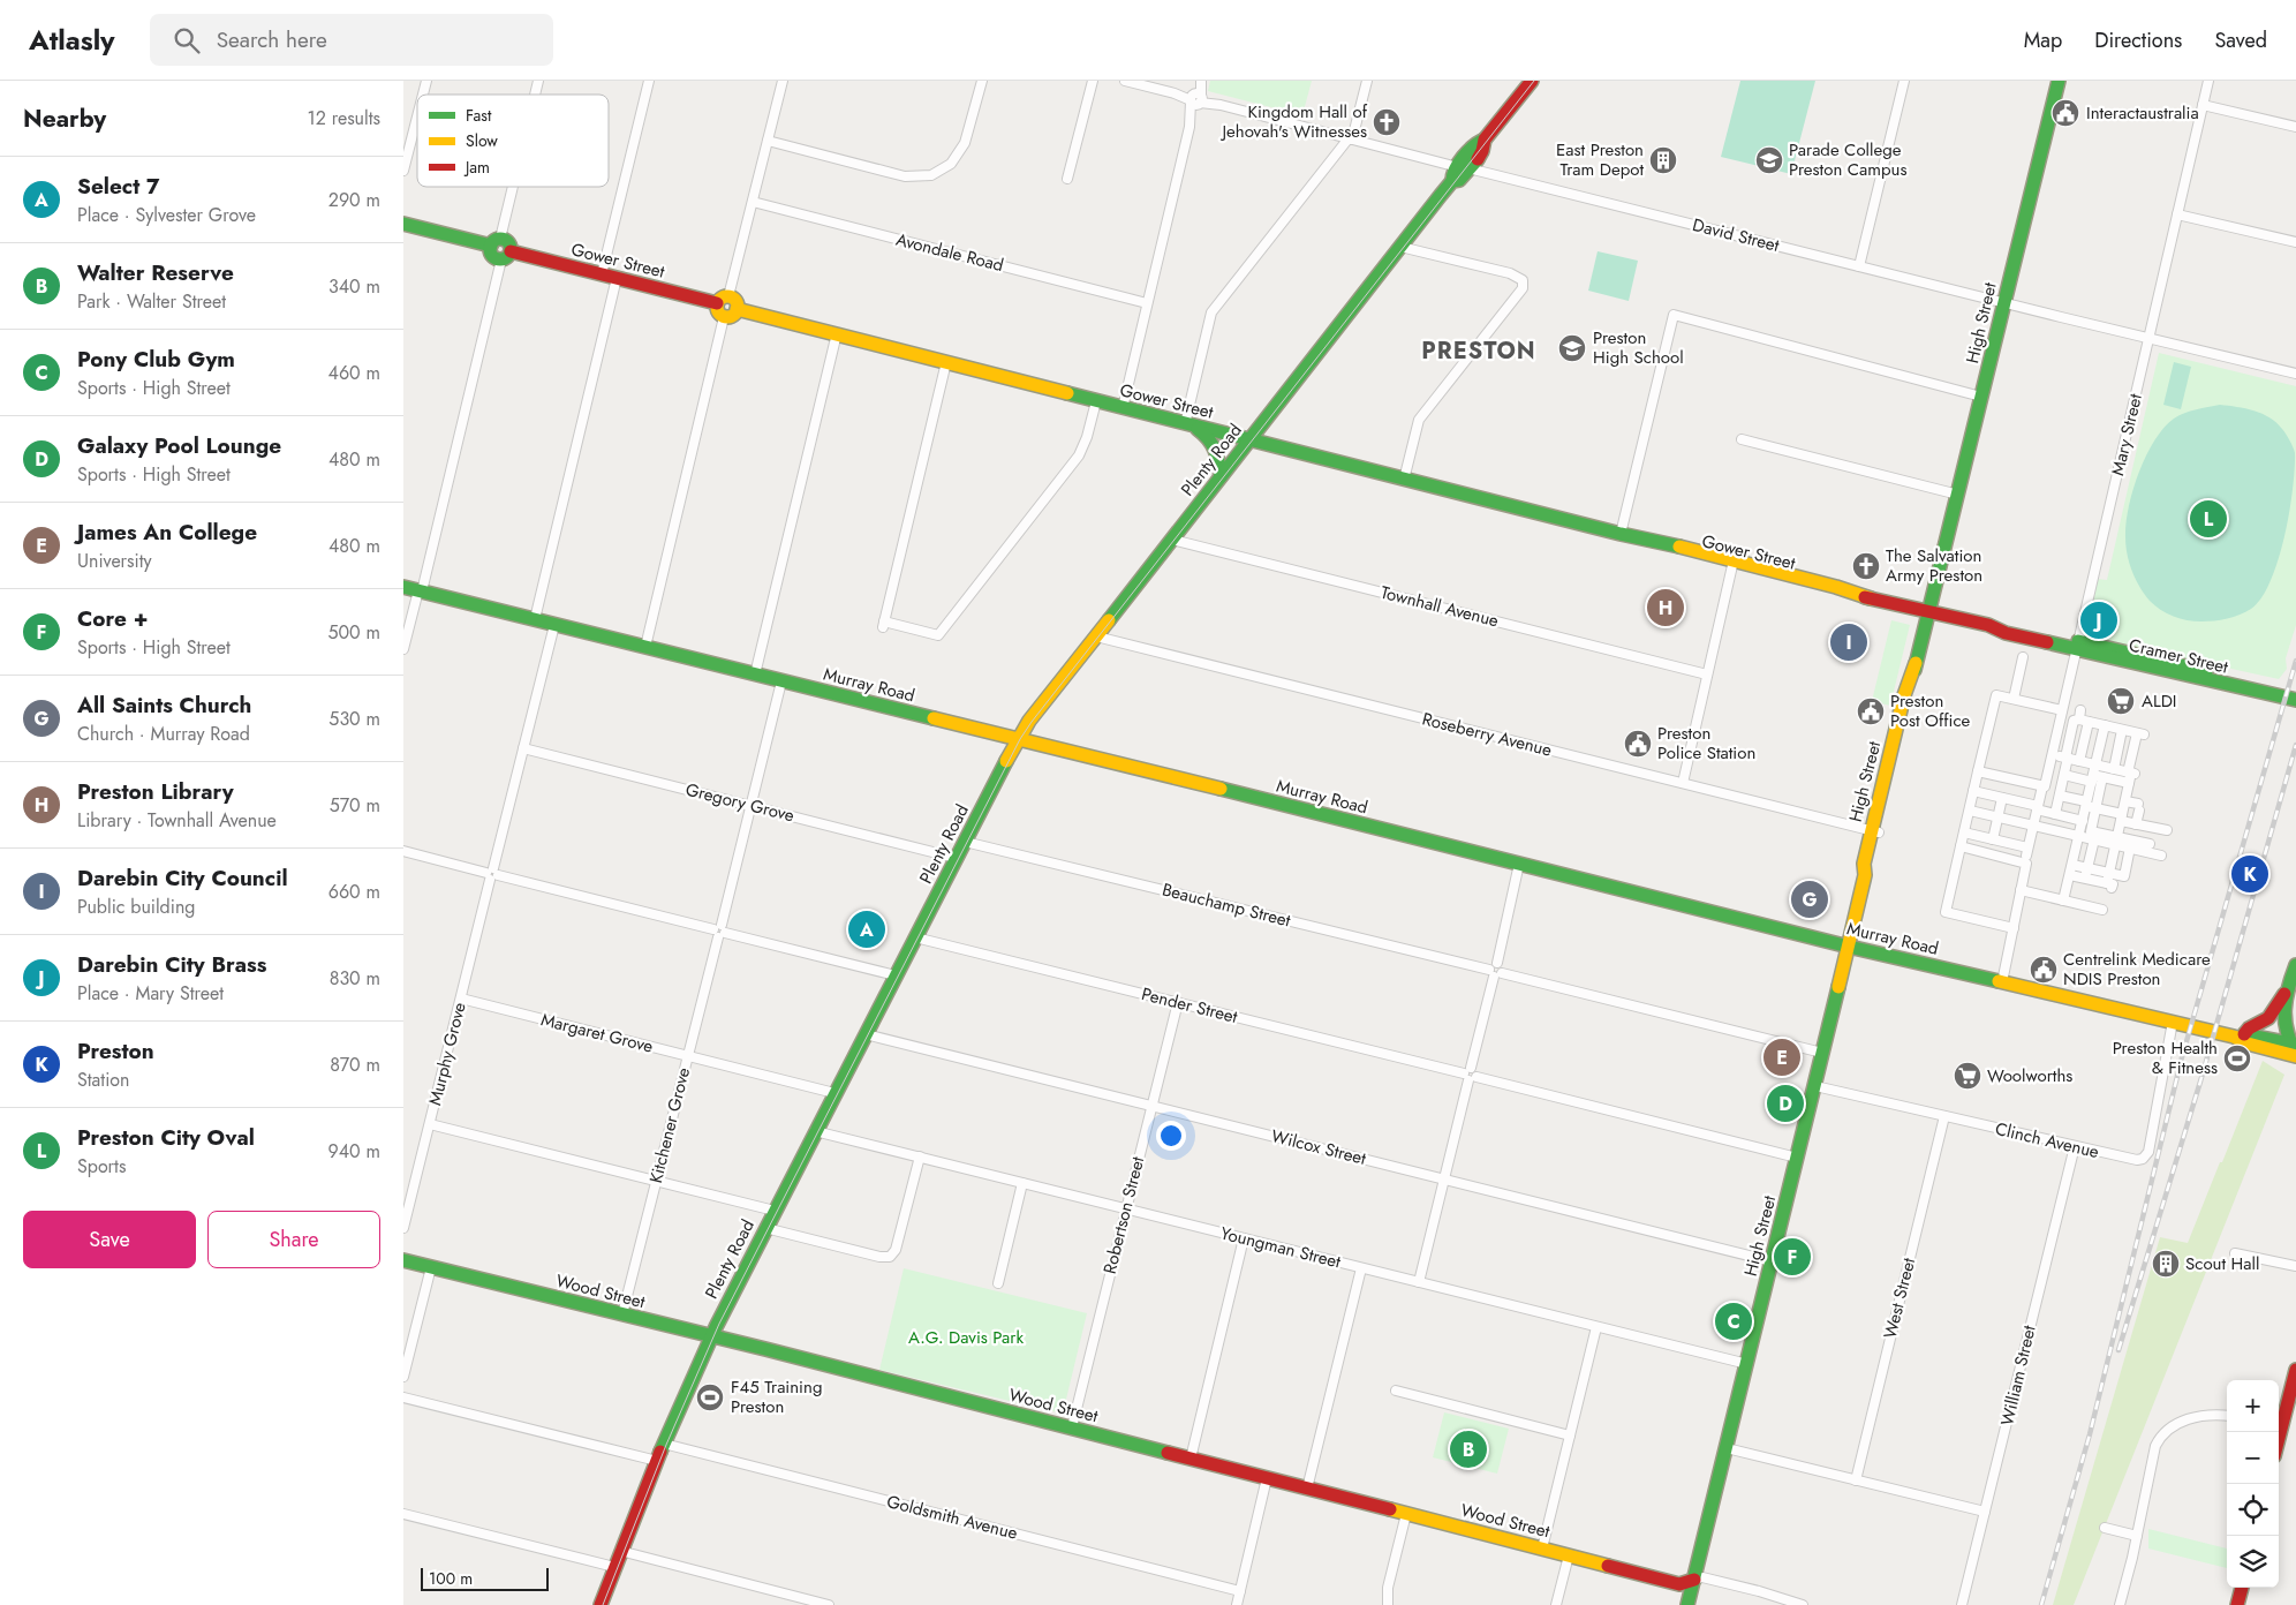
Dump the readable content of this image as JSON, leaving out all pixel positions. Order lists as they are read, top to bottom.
{
  "streets": {
    "main road": [
      "Gower Street",
      "High Street",
      "Plenty Road",
      "Cramer Street",
      "Murray Road",
      "Wood Street"
    ],
    "street": [
      "David Street",
      "Avondale Road",
      "Mary Street",
      "Townhall Avenue",
      "Roseberry Avenue",
      "Gregory Grove",
      "Beauchamp Street",
      "Pender Street",
      "Margaret Grove",
      "Murphy Grove",
      "Kitchener Grove",
      "Clinch Avenue",
      "Wilcox Street",
      "Robertson Street",
      "Youngman Street",
      "West Street",
      "William Street",
      "Goldsmith Avenue"
    ]
  },
  "crossings": [
    ["David Street", "High Street"],
    ["David Street", "Mary Street"],
    ["David Street", "Plenty Road"],
    ["Gower Street", "High Street"],
    ["Gower Street", "Plenty Road"],
    ["Gower Street", "Cramer Street"],
    ["High Street", "Cramer Street"],
    ["High Street", "Murray Road"],
    ["High Street", "Roseberry Avenue"],
    ["High Street", "Beauchamp Street"],
    ["High Street", "Pender Street"],
    ["High Street", "Clinch Avenue"],
    ["High Street", "Wilcox Street"],
    ["High Street", "Youngman Street"],
    ["High Street", "Wood Street"],
    ["Mary Street", "Cramer Street"],
    ["Plenty Road", "Townhall Avenue"],
    ["Plenty Road", "Murray Road"],
    ["Plenty Road", "Roseberry Avenue"],
    ["Plenty Road", "Gregory Grove"],
    ["Plenty Road", "Beauchamp Street"],
    ["Plenty Road", "Pender Street"],
    ["Plenty Road", "Margaret Grove"],
    ["Plenty Road", "Wilcox Street"],
    ["Plenty Road", "Youngman Street"],
    ["Plenty Road", "Wood Street"],
    ["Plenty Road", "Goldsmith Avenue"],
    ["Murray Road", "Murphy Grove"],
    ["Murray Road", "Kitchener Grove"],
    ["Murray Road", "Clinch Avenue"],
    ["Gregory Grove", "Murphy Grove"],
    ["Gregory Grove", "Kitchener Grove"],
    ["Pender Street", "Robertson Street"],
    ["Margaret Grove", "Murphy Grove"],
    ["Margaret Grove", "Kitchener Grove"],
    ["Kitchener Grove", "Wood Street"],
    ["Clinch Avenue", "West Street"],
    ["Clinch Avenue", "William Street"],
    ["Wilcox Street", "Robertson Street"],
    ["Robertson Street", "Youngman Street"],
    ["Robertson Street", "Wood Street"]
  ],
  "districts": ["PRESTON"],
  "parks": ["A.G. Davis Park"],
  "places": {
    "public building": [
      "Interactaustralia",
      "Preston Post Office",
      "Preston Police Station",
      "Centrelink Medicare NDIS Preston"
    ],
    "church": ["Kingdom Hall of Jehovah's Witnesses", "The Salvation Army Preston"],
    "building": ["East Preston Tram Depot", "Scout Hall"],
    "school or university": ["Parade College Preston Campus", "Preston High School"],
    "supermarket": ["ALDI", "Woolworths"],
    "sports": ["Preston Health & Fitness", "F45 Training Preston"]
  },
  "legend": ["Fast", "Slow", "Jam"],
  "scale_bar": "100 m",
  "page": {
    "header": "Atlasly",
    "search": "Search here",
    "nav": ["Map", "Directions", "Saved"],
    "heading": ["Nearby", "12 results"],
    "list": [
      {
        "mark": "A",
        "name": "Select 7",
        "note": "Place · Sylvester Grove",
        "value": "290 m"
      },
      {
        "mark": "B",
        "name": "Walter Reserve",
        "note": "Park · Walter Street",
        "value": "340 m"
      },
      {
        "mark": "C",
        "name": "Pony Club Gym",
        "note": "Sports · High Street",
        "value": "460 m"
      },
      {
        "mark": "D",
        "name": "Galaxy Pool Lounge",
        "note": "Sports · High Street",
        "value": "480 m"
      },
      {
        "mark": "E",
        "name": "James An College",
        "note": "University",
        "value": "480 m"
      },
      {
        "mark": "F",
        "name": "Core +",
        "note": "Sports · High Street",
        "value": "500 m"
      },
      {
        "mark": "G",
        "name": "All Saints Church",
        "note": "Church · Murray Road",
        "value": "530 m"
      },
      {
        "mark": "H",
        "name": "Preston Library",
        "note": "Library · Townhall Avenue",
        "value": "570 m"
      },
      {
        "mark": "I",
        "name": "Darebin City Council",
        "note": "Public building",
        "value": "660 m"
      },
      {
        "mark": "J",
        "name": "Darebin City Brass",
        "note": "Place · Mary Street",
        "value": "830 m"
      },
      {
        "mark": "K",
        "name": "Preston",
        "note": "Station",
        "value": "870 m"
      },
      {
        "mark": "L",
        "name": "Preston City Oval",
        "note": "Sports",
        "value": "940 m"
      }
    ],
    "pins": [
      "L",
      "H",
      "J",
      "I",
      "K",
      "G",
      "A",
      "E",
      "D",
      "F",
      "C",
      "B"
    ],
    "buttons": ["Save", "Share"],
    "map_buttons": ["+", "−"],
    "scale": "100 m"
  }
}
